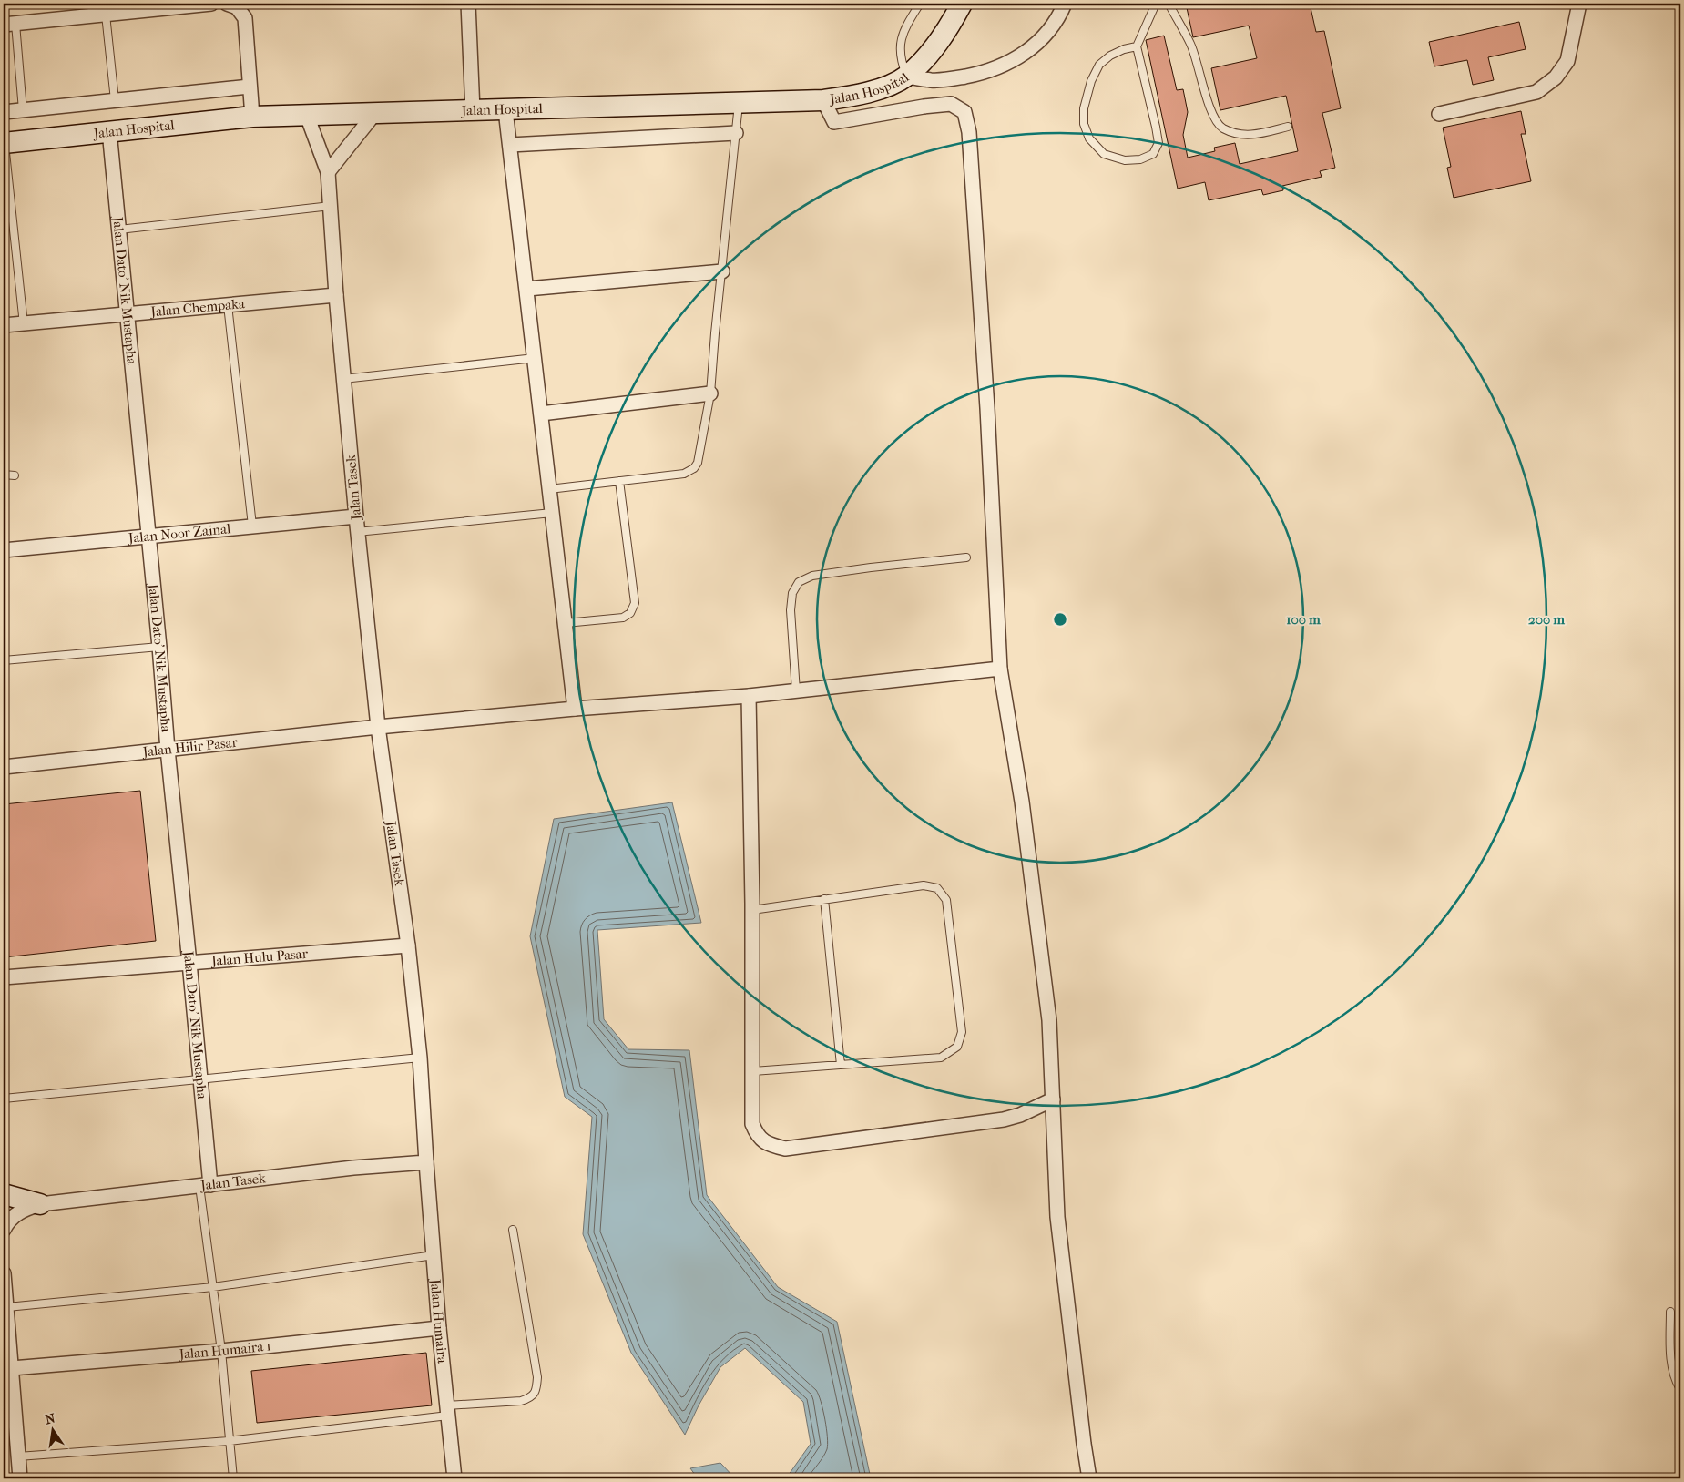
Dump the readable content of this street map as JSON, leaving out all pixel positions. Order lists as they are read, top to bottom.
{
  "streets": {
    "main road": ["Jalan Hospital"],
    "street": [
      "Jalan Dato' Nik Mustapha",
      "Jalan Chempaka",
      "Jalan Tasek",
      "Jalan Noor Zainal",
      "Jalan Hilir Pasar",
      "Jalan Hulu Pasar",
      "Jalan Humaira",
      "Jalan Humaira 1"
    ]
  },
  "crossings": [
    ["Jalan Hospital", "Jalan Dato' Nik Mustapha"],
    ["Jalan Hospital", "Jalan Tasek"],
    ["Jalan Dato' Nik Mustapha", "Jalan Chempaka"],
    ["Jalan Dato' Nik Mustapha", "Jalan Tasek"],
    ["Jalan Dato' Nik Mustapha", "Jalan Noor Zainal"],
    ["Jalan Dato' Nik Mustapha", "Jalan Hilir Pasar"],
    ["Jalan Dato' Nik Mustapha", "Jalan Hulu Pasar"],
    ["Jalan Chempaka", "Jalan Tasek"],
    ["Jalan Tasek", "Jalan Noor Zainal"],
    ["Jalan Tasek", "Jalan Hilir Pasar"],
    ["Jalan Tasek", "Jalan Hulu Pasar"],
    ["Jalan Tasek", "Jalan Humaira"],
    ["Jalan Humaira", "Jalan Humaira 1"]
  ],
  "north": "top",
  "rings": ["100 m", "200 m"]
}
